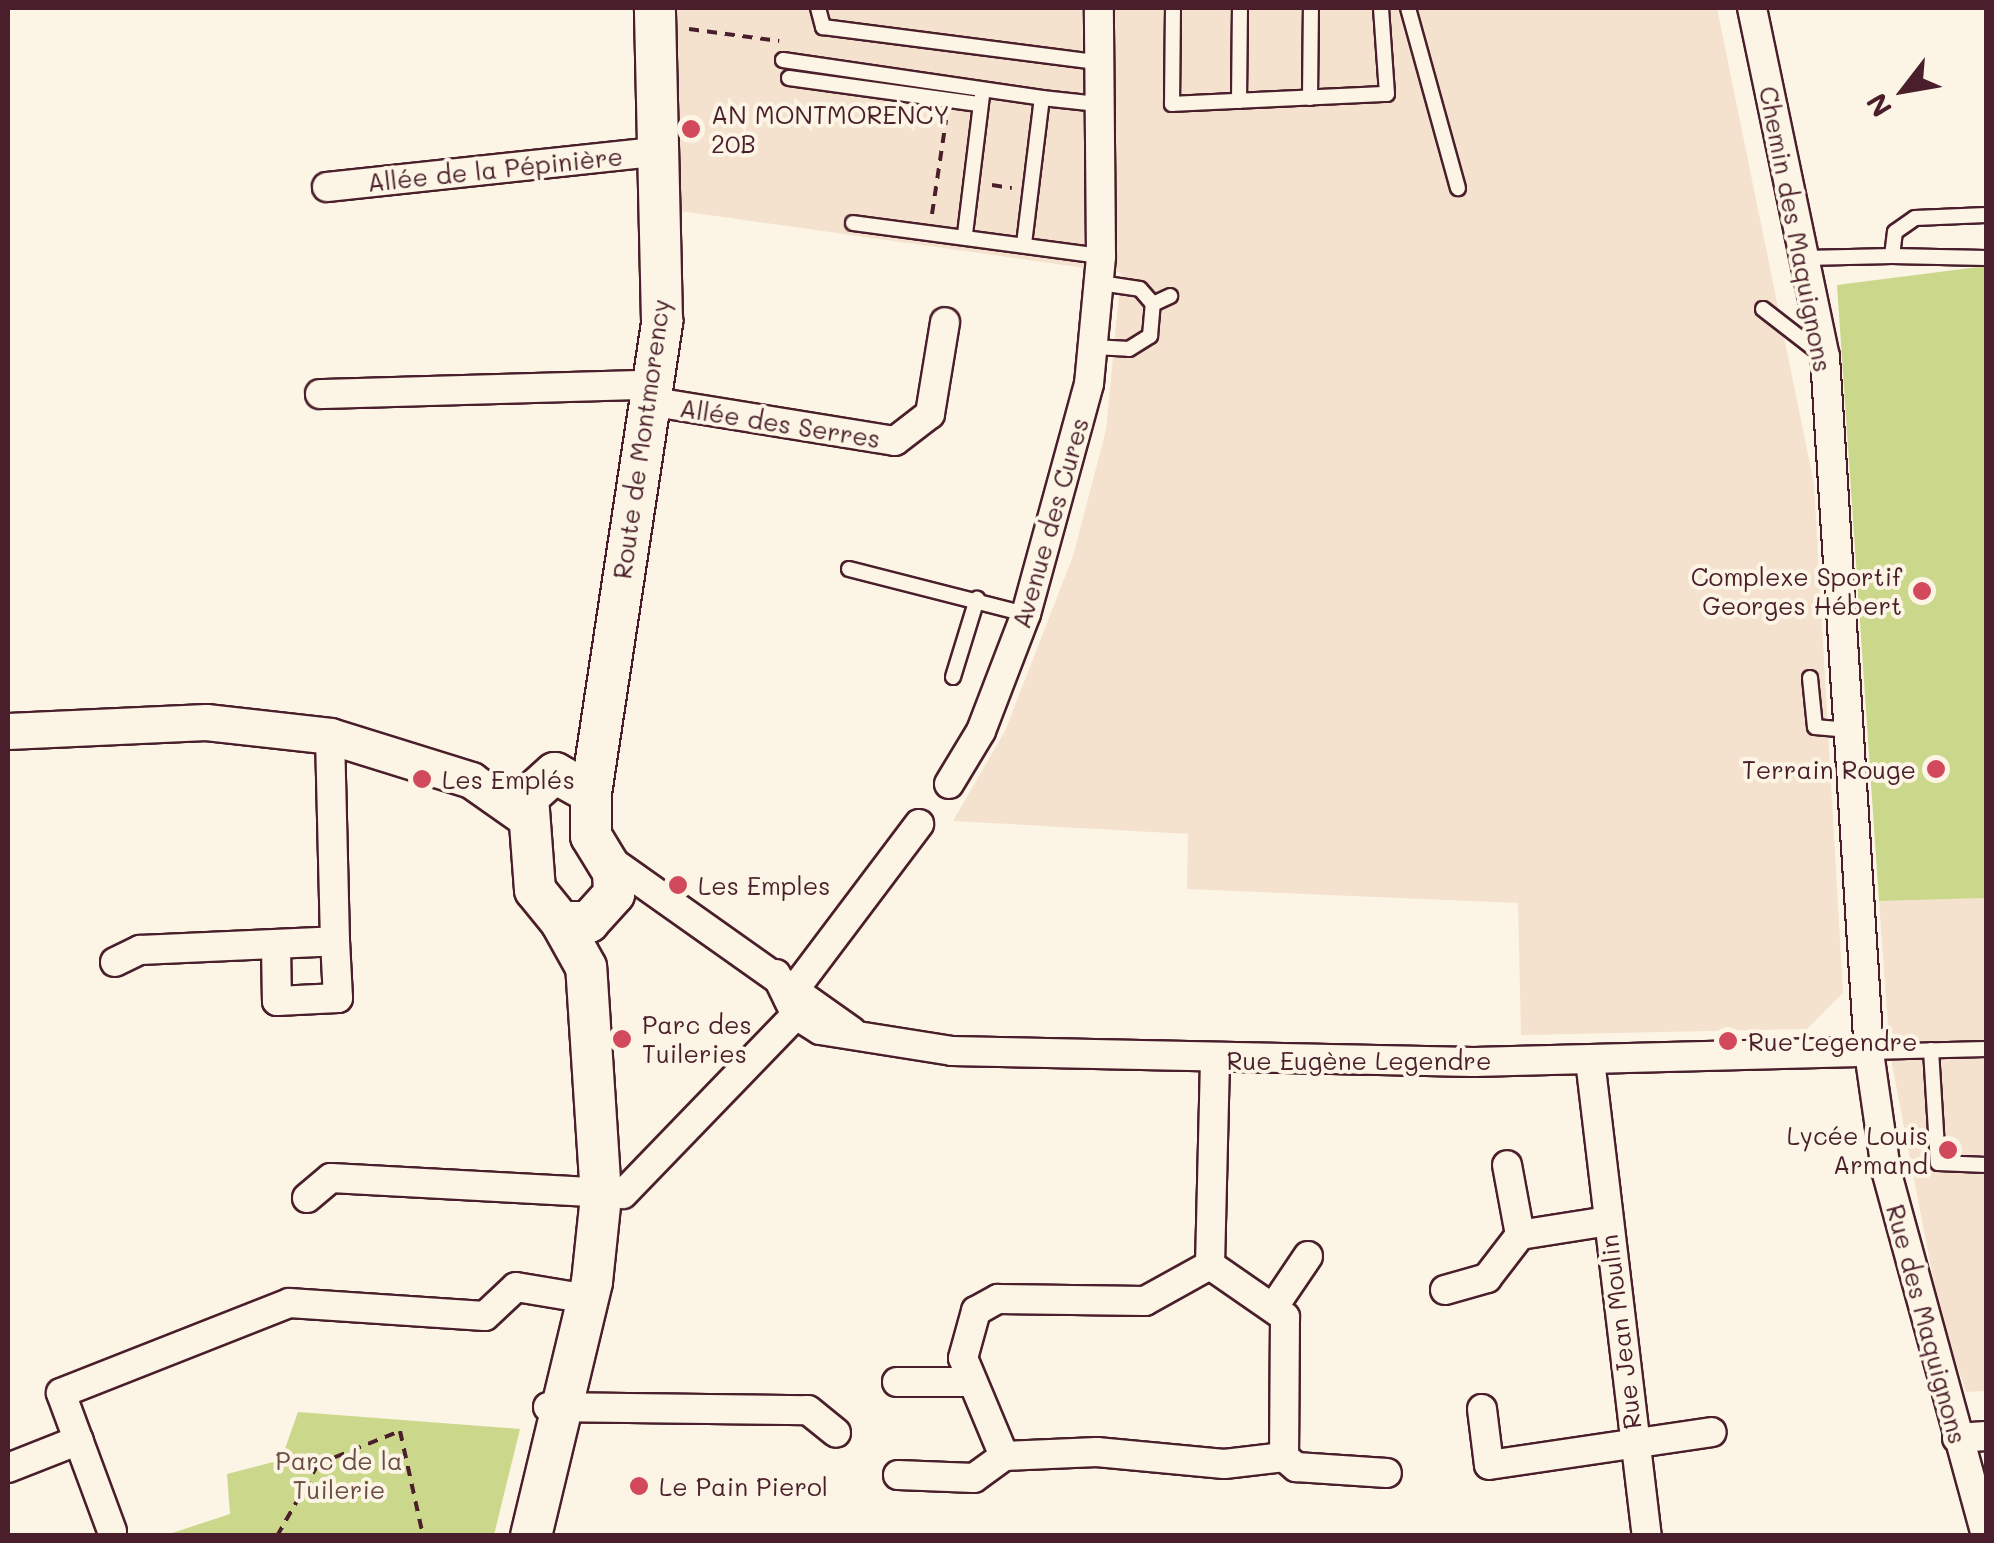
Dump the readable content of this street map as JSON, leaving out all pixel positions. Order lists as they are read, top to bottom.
{
  "streets": {
    "main road": ["Route de Montmorency"],
    "street": [
      "Allée de la Pépinière",
      "Chemin des Maquignons",
      "Allée des Serres",
      "Avenue des Cures",
      "Rue Eugène Legendre",
      "Rue des Maquignons",
      "Rue Jean Moulin"
    ]
  },
  "crossings": [
    ["Allée de la Pépinière", "Route de Montmorency"],
    ["Chemin des Maquignons", "Rue Eugène Legendre"],
    ["Chemin des Maquignons", "Rue des Maquignons"],
    ["Allée des Serres", "Route de Montmorency"],
    ["Route de Montmorency", "Rue Eugène Legendre"],
    ["Rue Eugène Legendre", "Rue des Maquignons"],
    ["Rue Eugène Legendre", "Rue Jean Moulin"]
  ],
  "parks": ["Parc de la Tuilerie"],
  "places": [
    "AN MONTMORENCY 20B",
    "Complexe Sportif Georges Hébert",
    "Terrain Rouge",
    "Les Emplés",
    "Les Emples",
    "Parc des Tuileries",
    "Rue Legendre",
    "Lycée Louis Armand",
    "Le Pain Pierol"
  ],
  "north": "bottom left"
}
